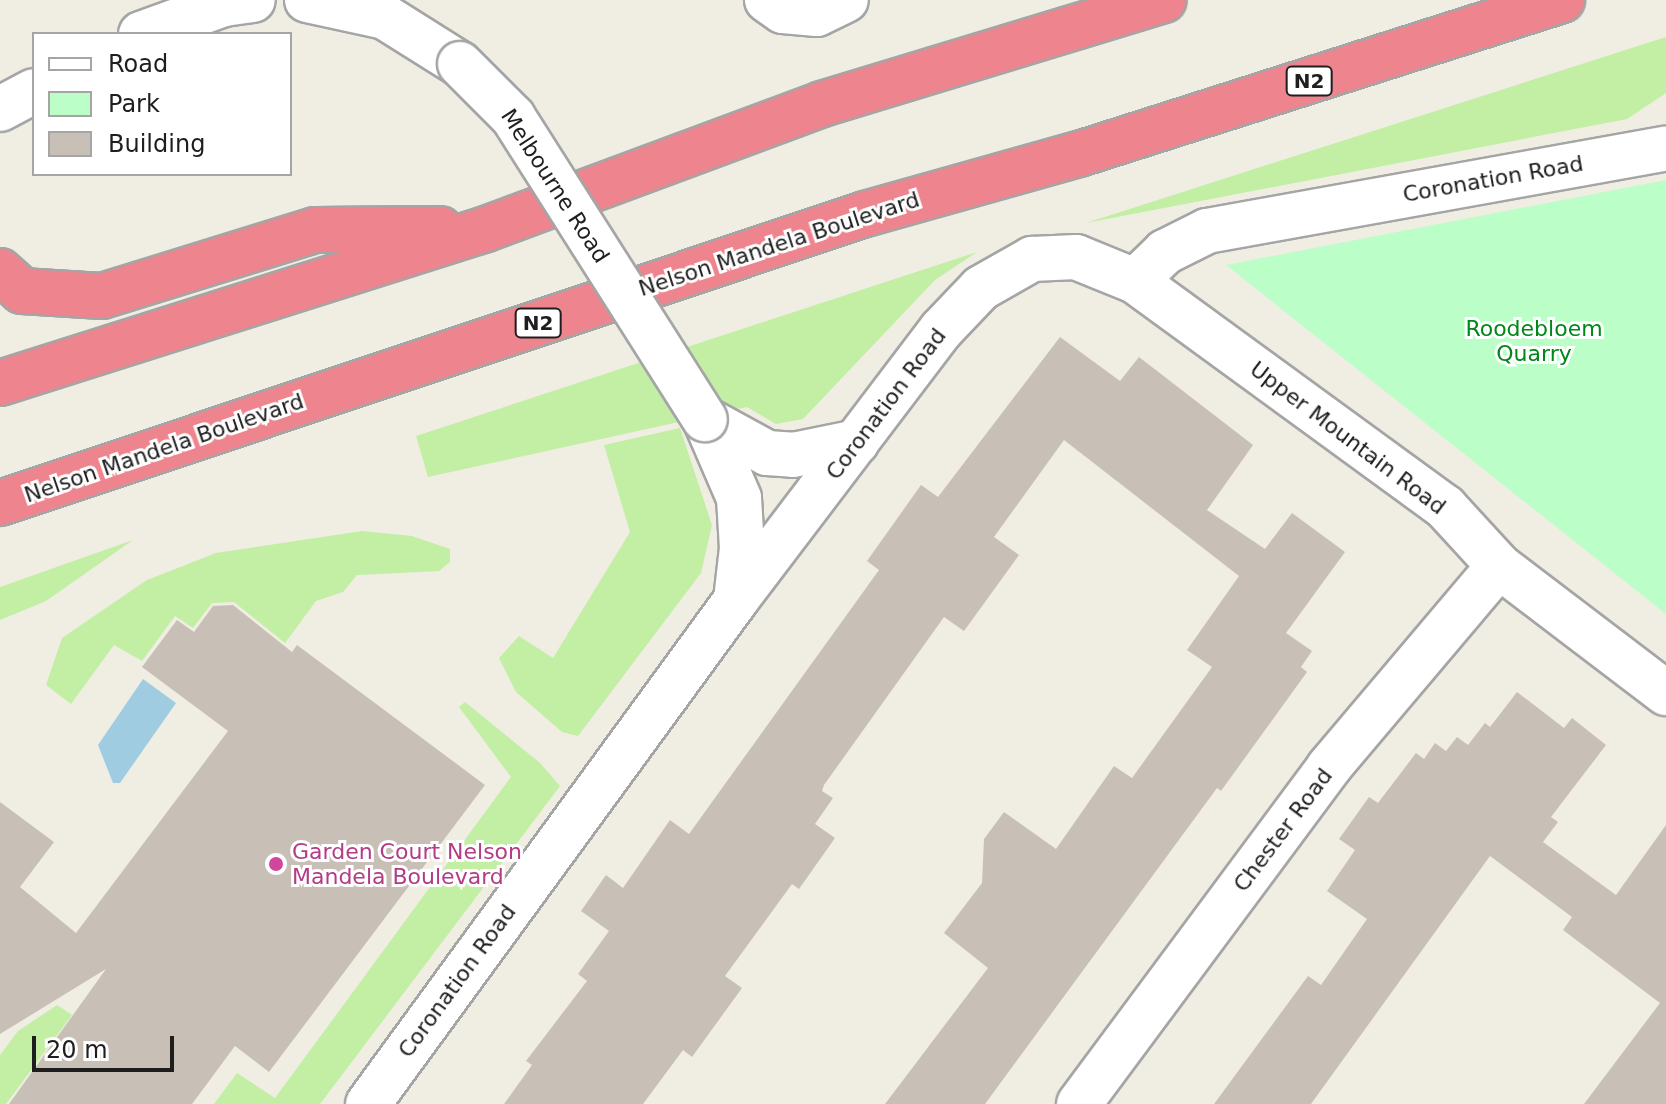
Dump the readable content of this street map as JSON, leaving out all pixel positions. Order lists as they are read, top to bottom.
{
  "streets": {
    "highway": ["N2", "Nelson Mandela Boulevard"],
    "street": [
      "Coronation Road",
      "Melbourne Road",
      "Upper Mountain Road",
      "Chester Road"
    ]
  },
  "crossings": [
    ["Coronation Road", "Melbourne Road"],
    ["Coronation Road", "Upper Mountain Road"],
    ["Upper Mountain Road", "Chester Road"]
  ],
  "parks": ["Roodebloem Quarry"],
  "places": ["Garden Court Nelson Mandela Boulevard"],
  "legend": ["Road", "Park", "Building"],
  "scale_bar": "20 m"
}
